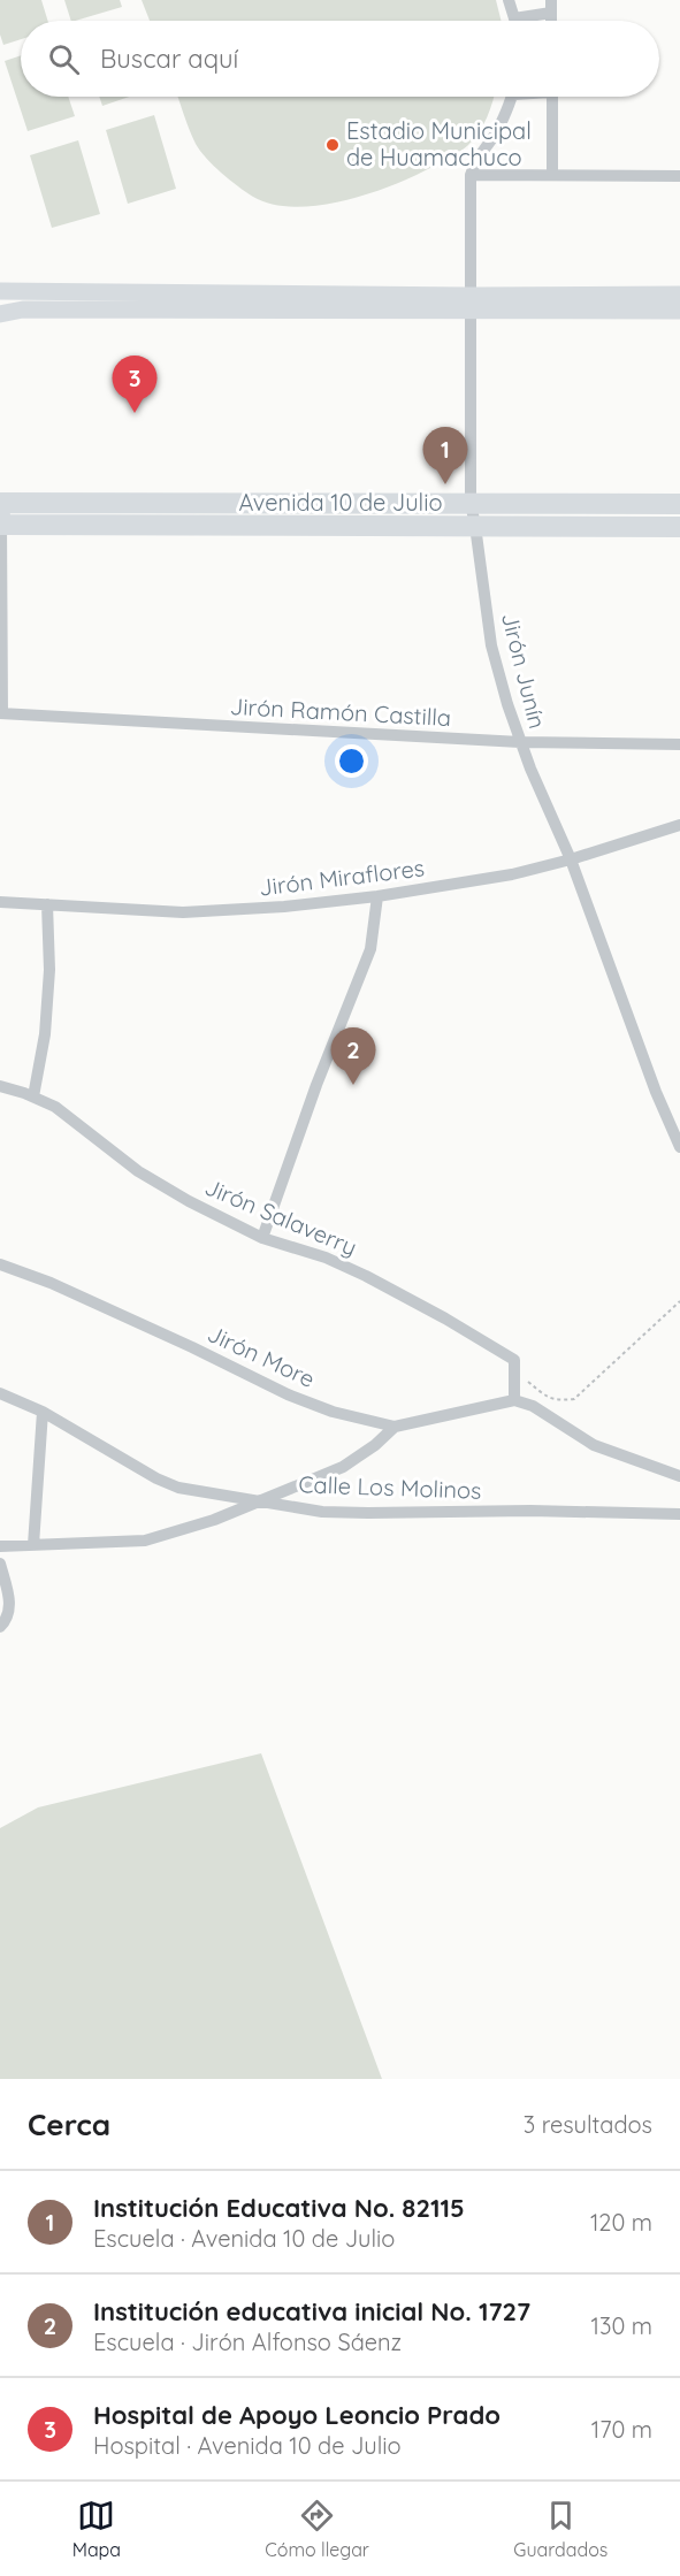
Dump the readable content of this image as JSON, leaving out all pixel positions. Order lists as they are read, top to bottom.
{
  "streets": {
    "highway": ["Avenida 10 de Julio"],
    "street": [
      "Jirón Junín",
      "Jirón Ramón Castilla",
      "Jirón Miraflores",
      "Jirón Salaverry",
      "Jirón More",
      "Calle Los Molinos"
    ]
  },
  "crossings": [
    ["Avenida 10 de Julio", "Jirón Junín"],
    ["Jirón Junín", "Jirón Ramón Castilla"],
    ["Jirón Junín", "Jirón Miraflores"]
  ],
  "places": ["Estadio Municipal de Huamachuco"],
  "page": {
    "search": "Buscar aquí",
    "pins": ["3", "1", "2"],
    "heading": ["Cerca", "3 resultados"],
    "list": [
      {
        "mark": "1",
        "name": "Institución Educativa No. 82115",
        "note": "Escuela · Avenida 10 de Julio",
        "value": "120 m"
      },
      {
        "mark": "2",
        "name": "Institución educativa inicial No. 1727",
        "note": "Escuela · Jirón Alfonso Sáenz",
        "value": "130 m"
      },
      {
        "mark": "3",
        "name": "Hospital de Apoyo Leoncio Prado",
        "note": "Hospital · Avenida 10 de Julio",
        "value": "170 m"
      }
    ],
    "nav": ["Mapa", "Cómo llegar", "Guardados"]
  }
}
